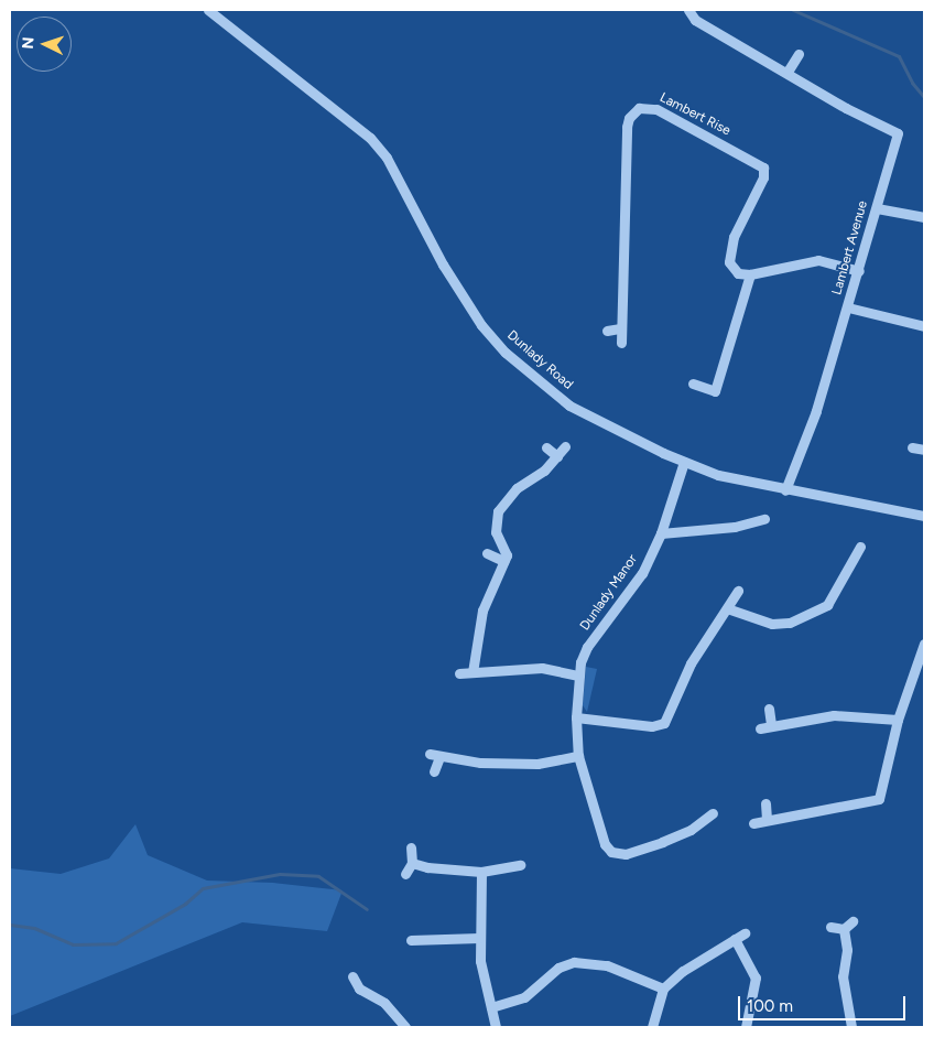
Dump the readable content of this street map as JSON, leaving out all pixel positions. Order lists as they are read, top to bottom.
{
  "streets": {
    "street": [
      "Lambert Rise",
      "Lambert Avenue",
      "Dunlady Road",
      "Dunlady Manor"
    ]
  },
  "crossings": [
    ["Lambert Avenue", "Dunlady Road"],
    ["Dunlady Road", "Dunlady Manor"]
  ],
  "scale_bar": "100 m",
  "north": "left"
}
